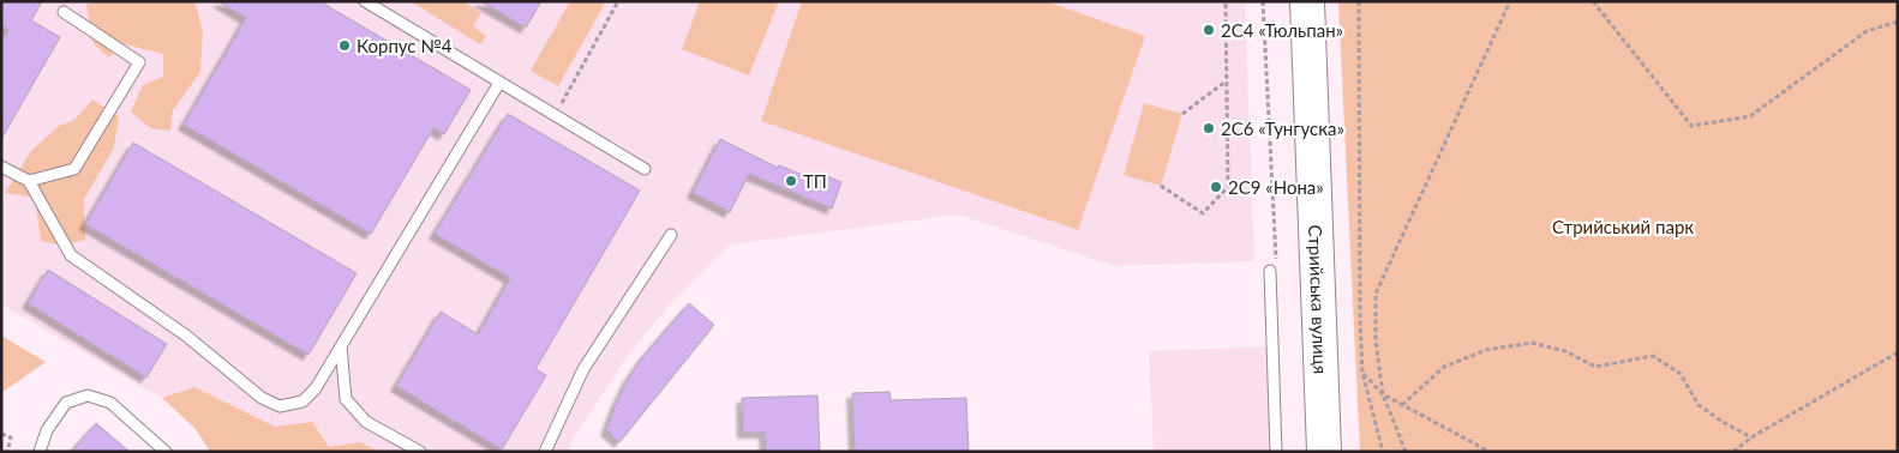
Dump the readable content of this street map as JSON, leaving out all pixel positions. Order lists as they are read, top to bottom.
{
  "streets": {
    "main road": ["Стрийська вулиця"]
  },
  "parks": ["Стрийський парк"],
  "places": [
    "2С4 «Тюльпан»",
    "Корпус №4",
    "2С6 «Тунгуска»",
    "ТП",
    "2С9 «Нона»"
  ]
}
